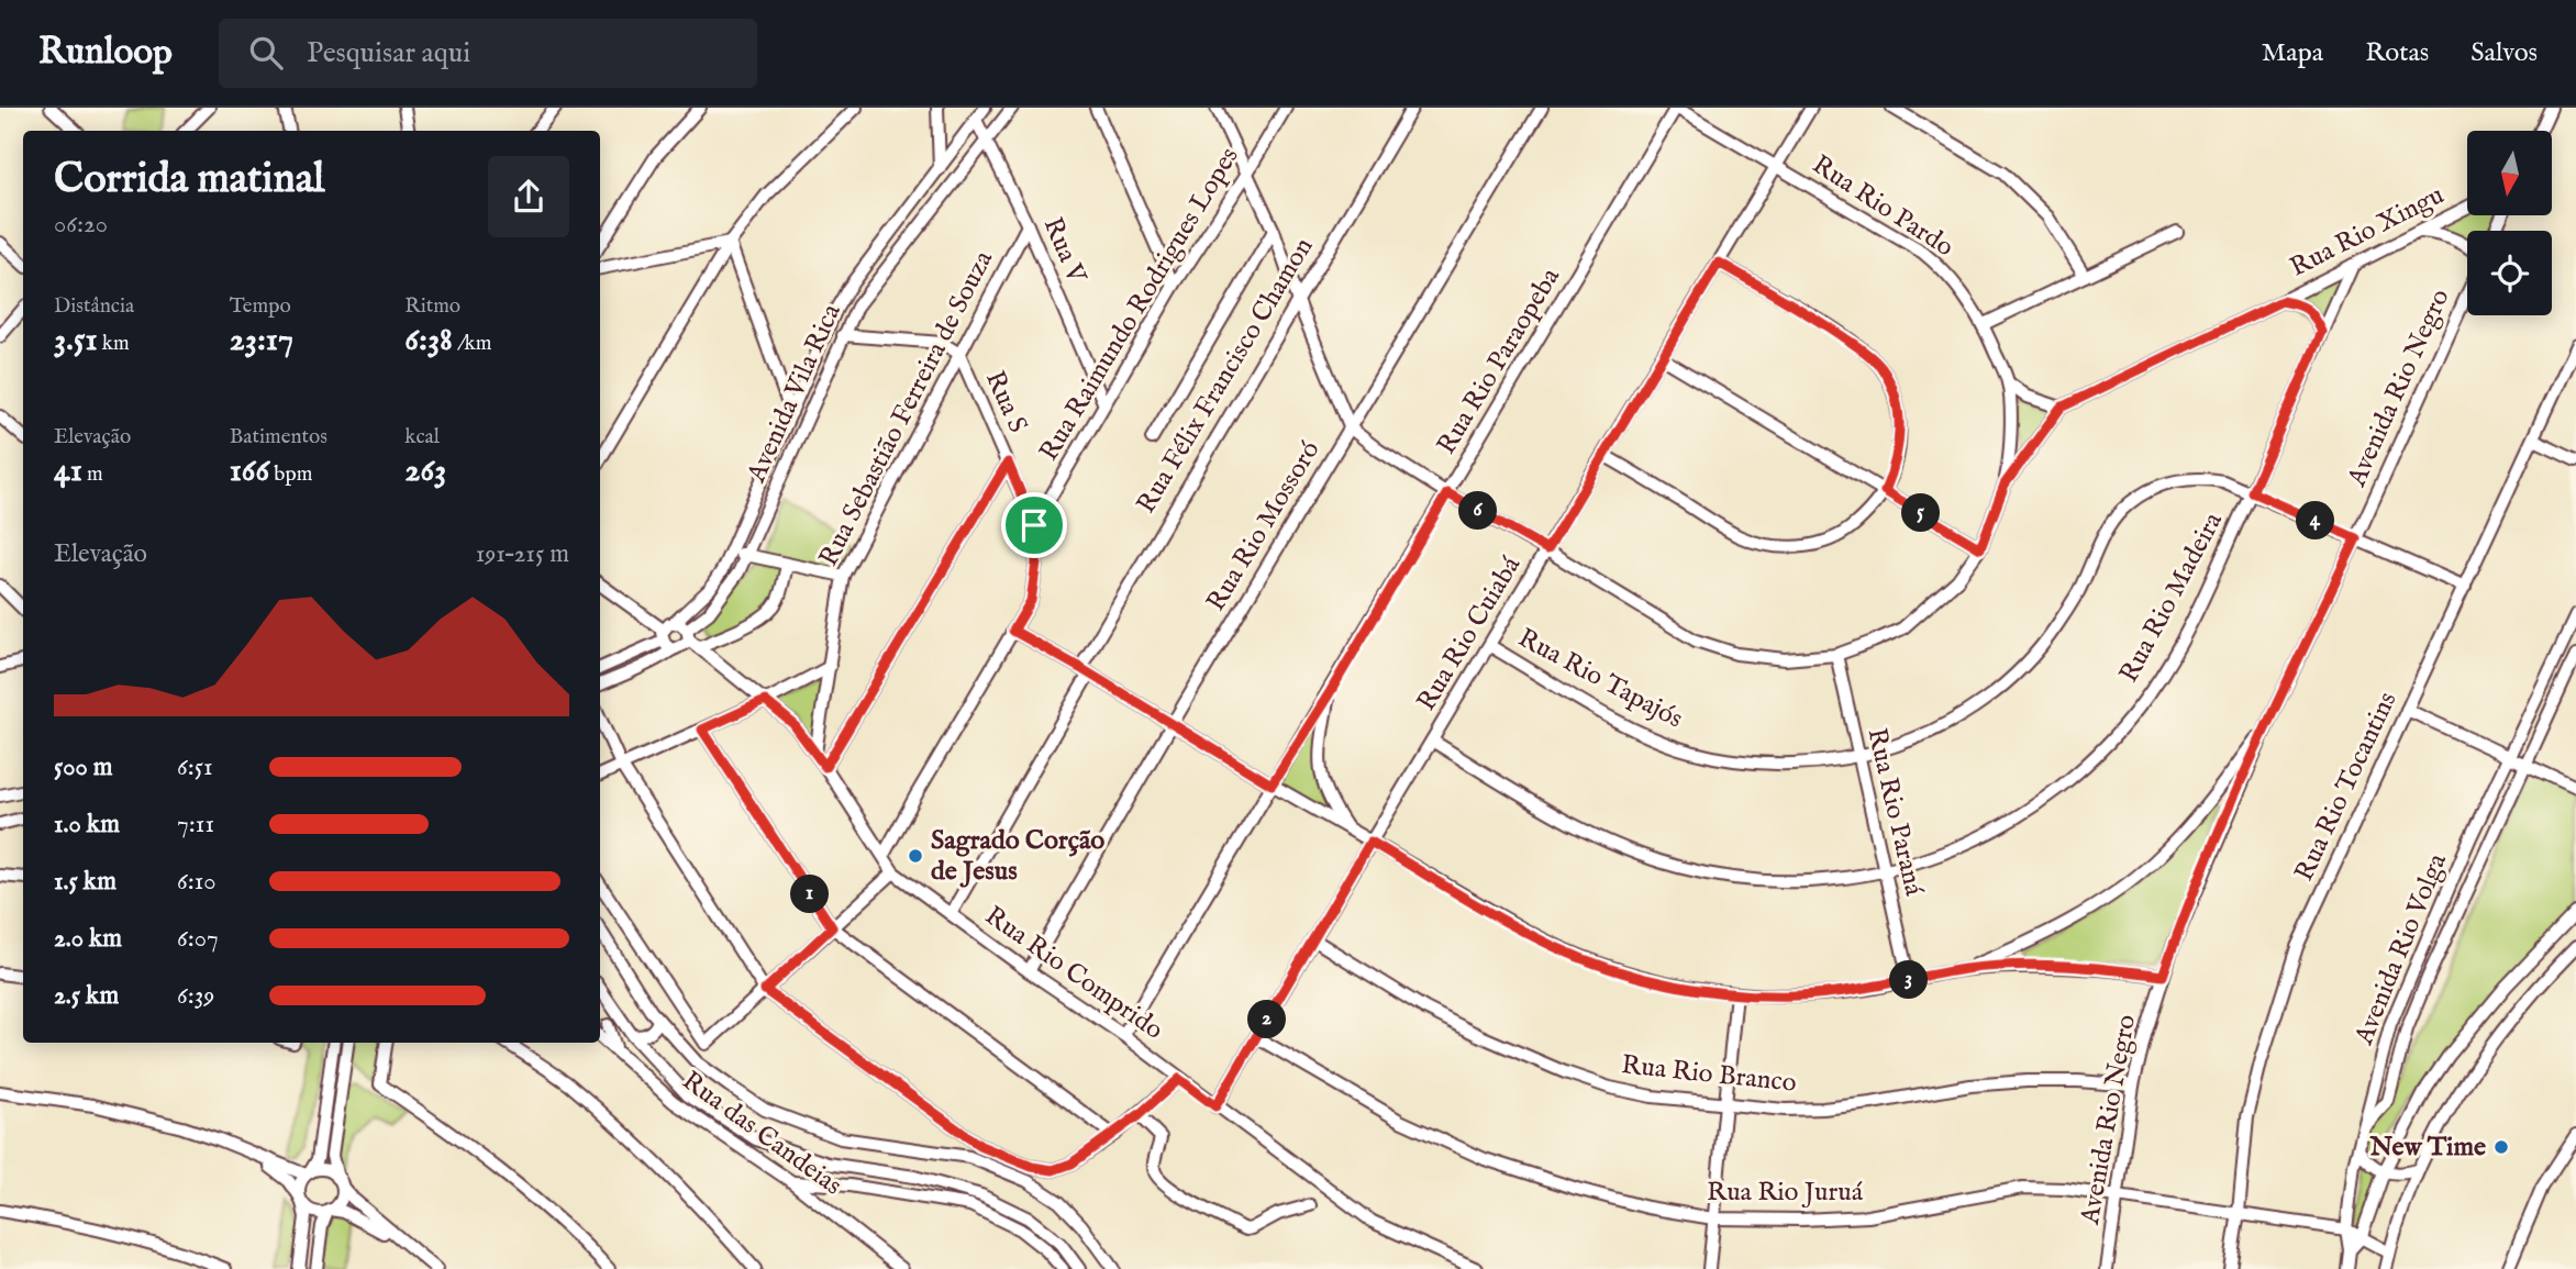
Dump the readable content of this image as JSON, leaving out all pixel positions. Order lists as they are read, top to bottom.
{
  "streets": {
    "street": [
      "Rua Rio Pardo",
      "Rua Rio Xingu",
      "Rua V",
      "Rua Raimundo Rodrigues Lopes",
      "Rua Rio Paraopeba",
      "Rua Félix Francisco Chamon",
      "Avenida Rio Negro",
      "Avenida Vila Rica",
      "Rua S",
      "Rua Sebastião Ferreira de Souza",
      "Rua Rio Mossoró",
      "Rua Rio Madeira",
      "Rua Rio Cuiabá",
      "Rua Rio Tapajós",
      "Rua Rio Tocantins",
      "Rua Rio Paraná",
      "Avenida Rio Volga",
      "Rua Rio Comprido",
      "Rua Rio Branco",
      "Rua das Candeias",
      "Rua Rio Juruá"
    ]
  },
  "crossings": [
    ["Rua Rio Pardo", "Rua Rio Xingu"],
    ["Rua Rio Pardo", "Rua Rio Paraopeba"],
    ["Rua Rio Pardo", "Rua Rio Cuiabá"],
    ["Rua Rio Xingu", "Rua Rio Paraopeba"],
    ["Rua Rio Xingu", "Avenida Rio Negro"],
    ["Rua Rio Xingu", "Rua Rio Mossoró"],
    ["Rua Rio Xingu", "Rua Rio Madeira"],
    ["Rua Rio Xingu", "Rua Rio Cuiabá"],
    ["Rua Rio Xingu", "Rua Rio Paraná"],
    ["Rua V", "Rua Raimundo Rodrigues Lopes"],
    ["Rua V", "Avenida Vila Rica"],
    ["Rua V", "Rua Sebastião Ferreira de Souza"],
    ["Rua Raimundo Rodrigues Lopes", "Rua S"],
    ["Rua Rio Paraopeba", "Rua Rio Comprido"],
    ["Rua Félix Francisco Chamon", "Rua Rio Comprido"],
    ["Avenida Rio Negro", "Rua Rio Tapajós"],
    ["Avenida Rio Negro", "Rua Rio Branco"],
    ["Avenida Rio Negro", "Rua Rio Juruá"],
    ["Avenida Vila Rica", "Rua S"],
    ["Avenida Vila Rica", "Rua Rio Comprido"],
    ["Rua S", "Rua Sebastião Ferreira de Souza"],
    ["Rua S", "Rua Rio Comprido"],
    ["Rua Sebastião Ferreira de Souza", "Rua Rio Comprido"],
    ["Rua Rio Mossoró", "Rua Rio Comprido"],
    ["Rua Rio Madeira", "Rua Rio Cuiabá"],
    ["Rua Rio Madeira", "Rua Rio Tapajós"],
    ["Rua Rio Madeira", "Rua Rio Paraná"],
    ["Rua Rio Cuiabá", "Rua Rio Tapajós"],
    ["Rua Rio Cuiabá", "Rua Rio Comprido"],
    ["Rua Rio Cuiabá", "Rua Rio Branco"],
    ["Rua Rio Cuiabá", "Rua Rio Juruá"],
    ["Rua Rio Tapajós", "Rua Rio Tocantins"],
    ["Rua Rio Tapajós", "Rua Rio Paraná"],
    ["Rua Rio Tocantins", "Rua Rio Juruá"]
  ],
  "places": ["Sagrado Corção de Jesus", "New Time"],
  "north": "bottom",
  "page": {
    "header": "Runloop",
    "search": "Pesquisar aqui",
    "nav": ["Mapa", "Rotas", "Salvos"],
    "heading": ["Corrida matinal", "06:20"],
    "stats": [
      ["Distância", "3.51 km"],
      ["Tempo", "23:17"],
      ["Ritmo", "6:38 /km"],
      ["Elevação", "41 m"],
      ["Batimentos", "166 bpm"],
      ["kcal", "263"]
    ],
    "pins": [
      "6",
      "5",
      "4",
      "1",
      "3",
      "2"
    ],
    "chart": ["Elevação", "191–215 m"],
    "list": [
      {
        "name": "500 m",
        "note": "6:51"
      },
      {
        "name": "1.0 km",
        "note": "7:11"
      },
      {
        "name": "1.5 km",
        "note": "6:10"
      },
      {
        "name": "2.0 km",
        "note": "6:07"
      },
      {
        "name": "2.5 km",
        "note": "6:39"
      }
    ]
  }
}
